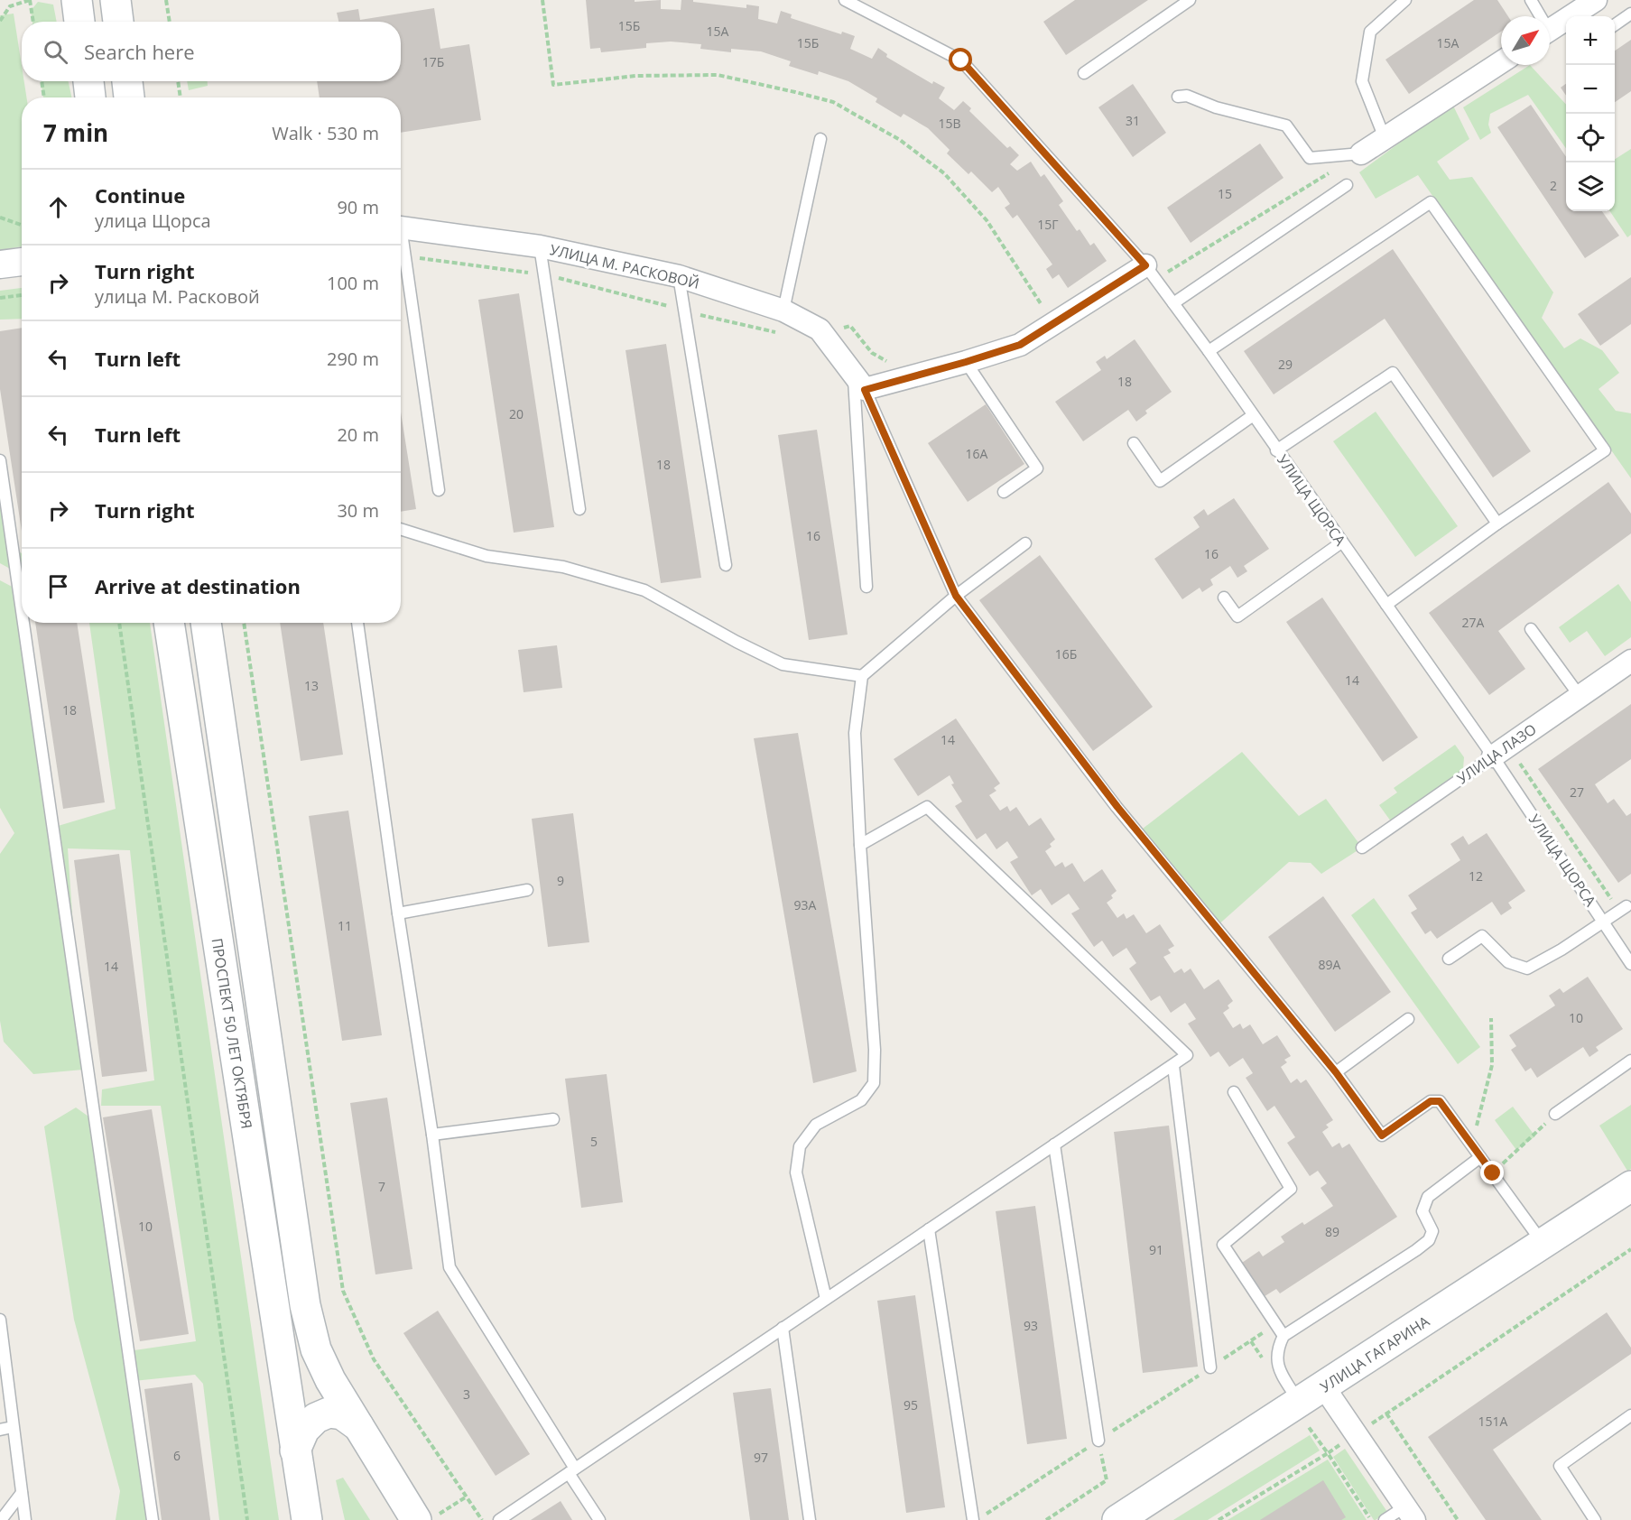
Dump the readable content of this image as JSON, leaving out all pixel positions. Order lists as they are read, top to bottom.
{
  "streets": {
    "main road": ["ПРОСПЕКТ 50 ЛЕТ ОКТЯБРЯ", "УЛИЦА ГАГАРИНА"],
    "street": ["УЛИЦА М. РАСКОВОЙ", "УЛИЦА ЛАЗО"],
    "lane": ["УЛИЦА ЩОРСА"]
  },
  "crossings": [
    ["УЛИЦА ЩОРСА", "УЛИЦА ЛАЗО"]
  ],
  "house_numbers": [
    "15Б",
    "15А",
    "15Б",
    "15А",
    "17Б",
    "31",
    "15В",
    "2",
    "15",
    "15Г",
    "29",
    "18",
    "20",
    "16А",
    "18",
    "16",
    "16",
    "27А",
    "16Б",
    "14",
    "13",
    "18",
    "14",
    "27",
    "12",
    "9",
    "93А",
    "11",
    "89А",
    "14",
    "10",
    "5",
    "7",
    "10",
    "89",
    "91",
    "93",
    "3",
    "95",
    "151А",
    "6",
    "97"
  ],
  "north": "top right",
  "page": {
    "map_buttons": ["+", "−"],
    "search": "Search here",
    "heading": ["7 min", "Walk · 530 m"],
    "list": [
      ["Continue", "улица Щорса", "90 m"],
      ["Turn right", "улица М. Расковой", "100 m"],
      ["Turn left", "290 m"],
      ["Turn left", "20 m"],
      ["Turn right", "30 m"],
      "Arrive at destination"
    ]
  }
}
